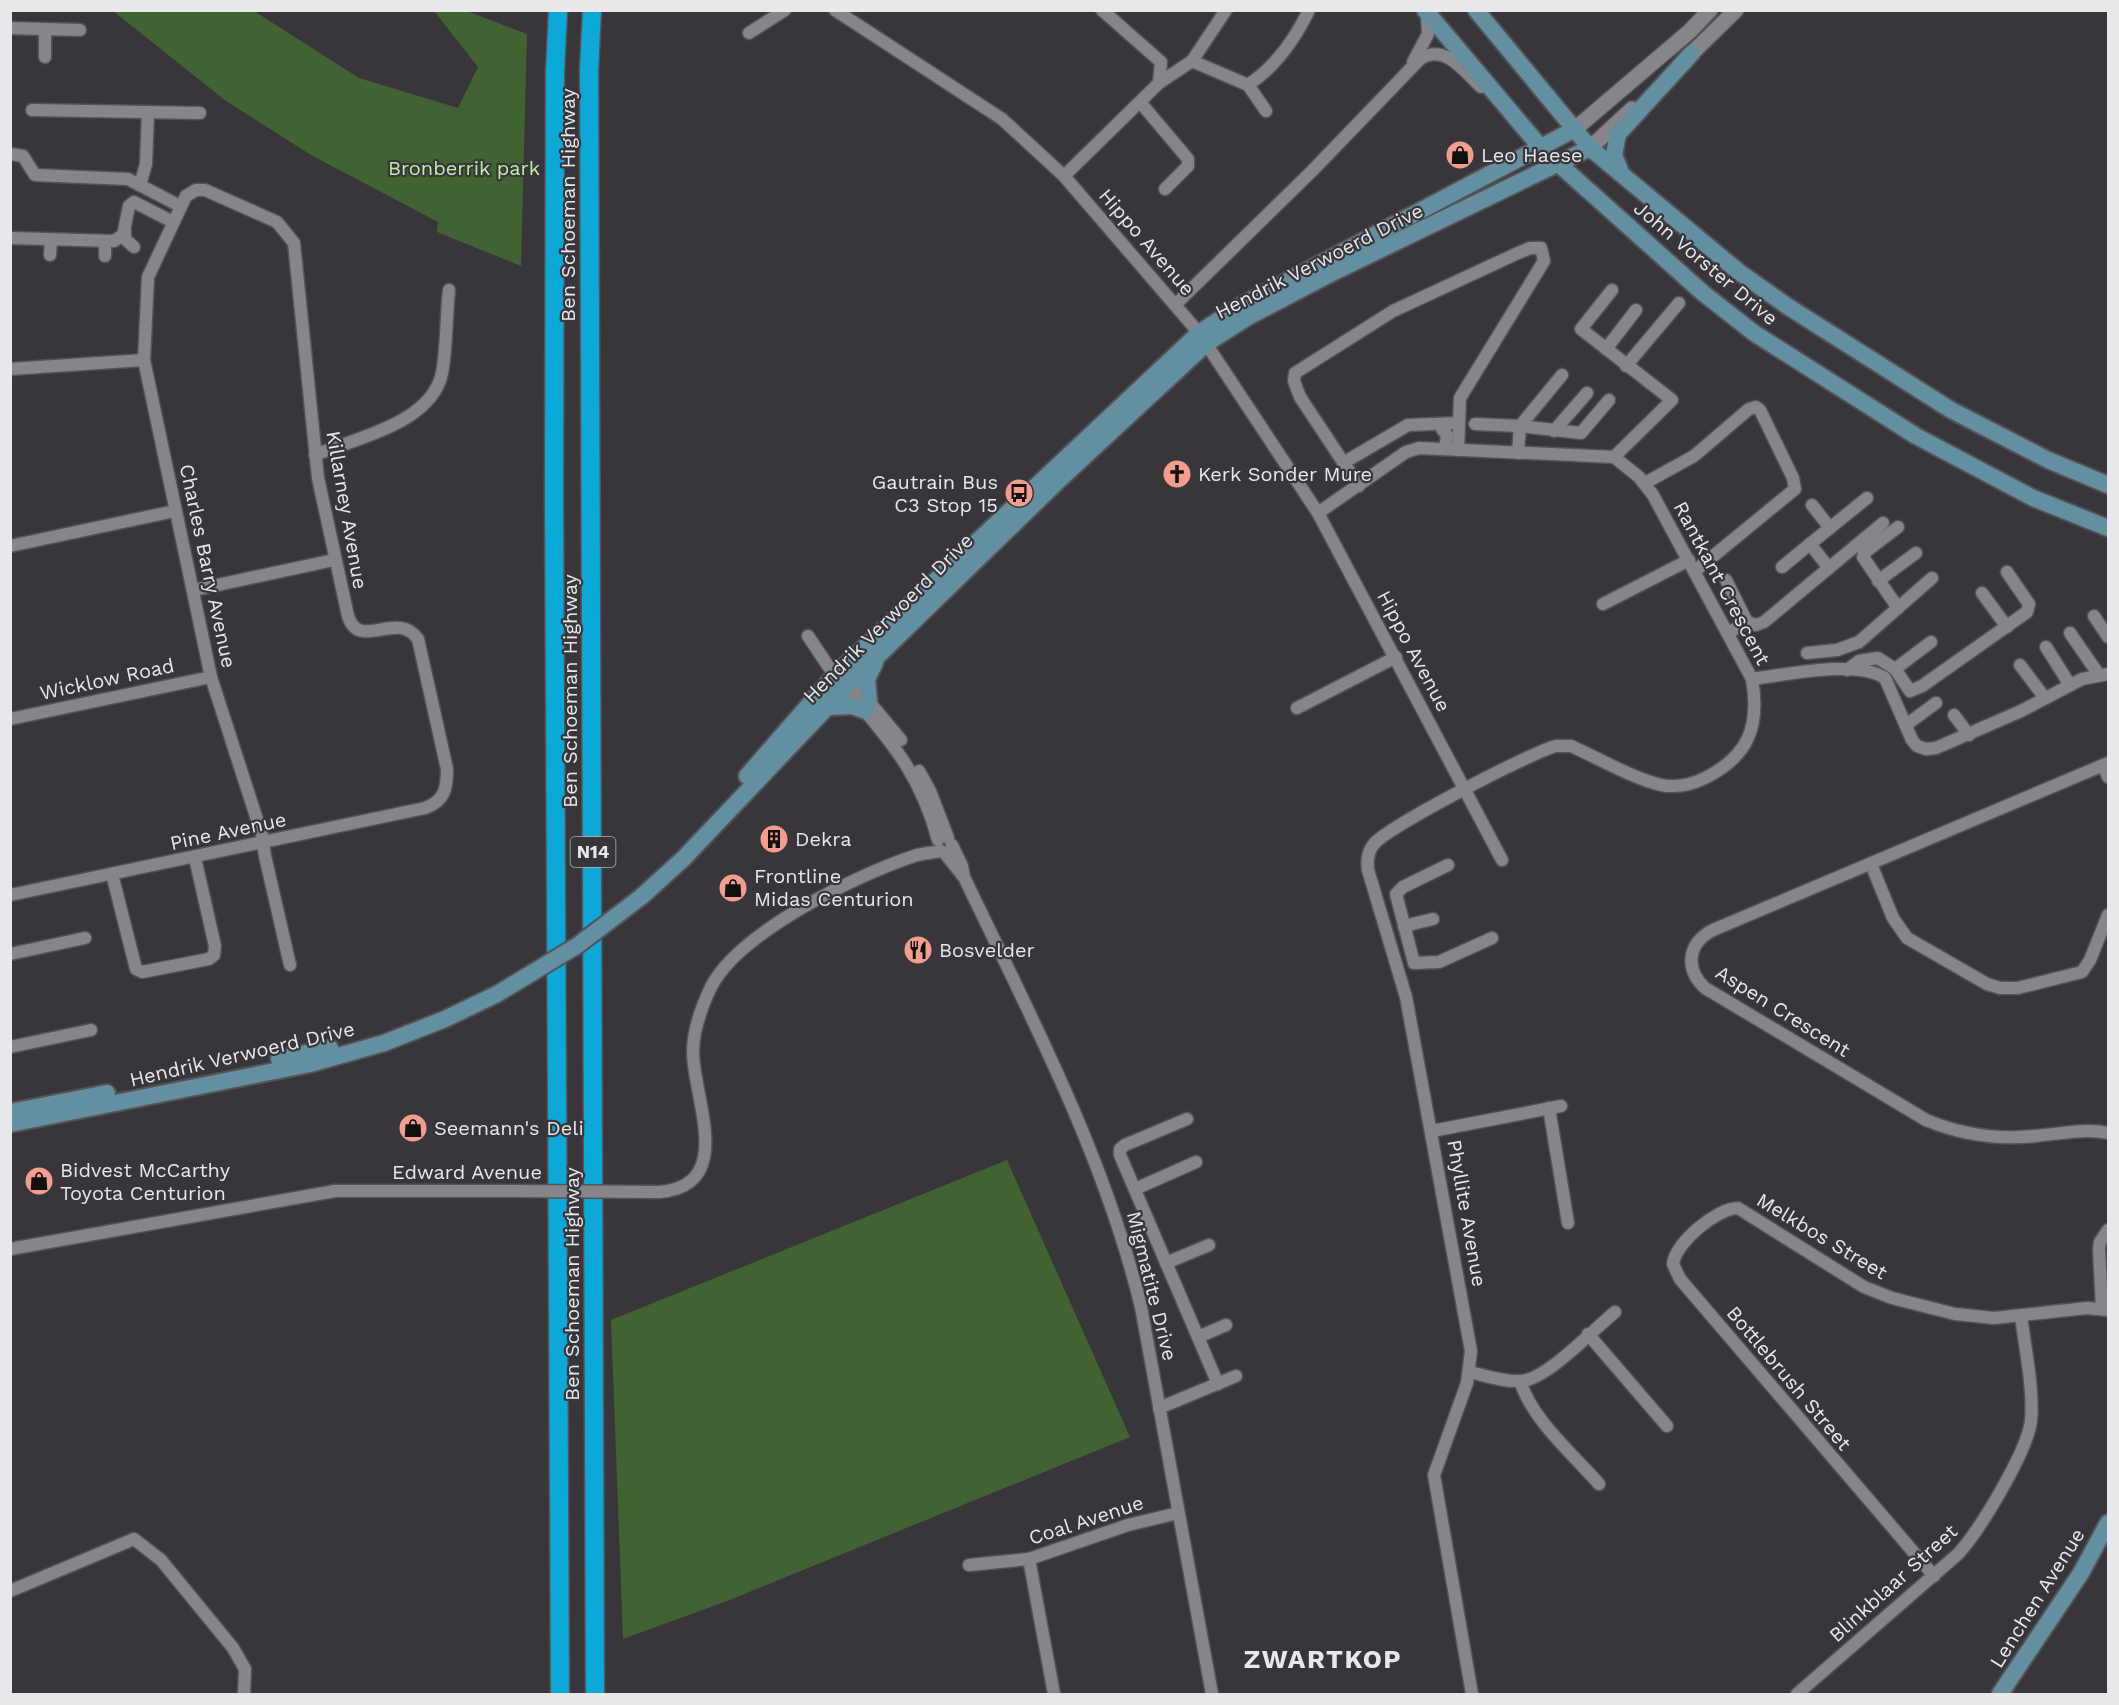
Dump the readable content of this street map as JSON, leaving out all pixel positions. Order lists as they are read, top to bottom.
{
  "streets": {
    "highway": ["Ben Schoeman Highway", "N14"],
    "main road": ["Hendrik Verwoerd Drive", "John Vorster Drive", "Lenchen Avenue"],
    "street": [
      "Hippo Avenue",
      "Killarney Avenue",
      "Charles Barry Avenue",
      "Rantkant Crescent",
      "Wicklow Road",
      "Pine Avenue",
      "Aspen Crescent",
      "Edward Avenue",
      "Phyllite Avenue",
      "Melkbos Street",
      "Migmatite Drive",
      "Bottlebrush Street",
      "Coal Avenue",
      "Blinkblaar Street"
    ]
  },
  "crossings": [
    ["Hippo Avenue", "Hendrik Verwoerd Drive"],
    ["Hippo Avenue", "Rantkant Crescent"],
    ["Hippo Avenue", "Phyllite Avenue"],
    ["Hendrik Verwoerd Drive", "John Vorster Drive"],
    ["Hendrik Verwoerd Drive", "Migmatite Drive"],
    ["Killarney Avenue", "Charles Barry Avenue"],
    ["Killarney Avenue", "Pine Avenue"],
    ["Charles Barry Avenue", "Wicklow Road"],
    ["Charles Barry Avenue", "Pine Avenue"],
    ["Rantkant Crescent", "Phyllite Avenue"],
    ["Edward Avenue", "Migmatite Drive"],
    ["Melkbos Street", "Bottlebrush Street"],
    ["Melkbos Street", "Blinkblaar Street"],
    ["Migmatite Drive", "Coal Avenue"],
    ["Bottlebrush Street", "Blinkblaar Street"]
  ],
  "districts": ["ZWARTKOP"],
  "parks": ["Bronberrik park"],
  "places": {
    "shop": [
      "Leo Haese",
      "Frontline Midas Centurion",
      "Seemann's Deli",
      "Bidvest McCarthy Toyota Centurion"
    ],
    "church": ["Kerk Sonder Mure"],
    "bus stop": ["Gautrain Bus C3 Stop 15"],
    "building": ["Dekra"],
    "restaurant": ["Bosvelder"]
  }
}
